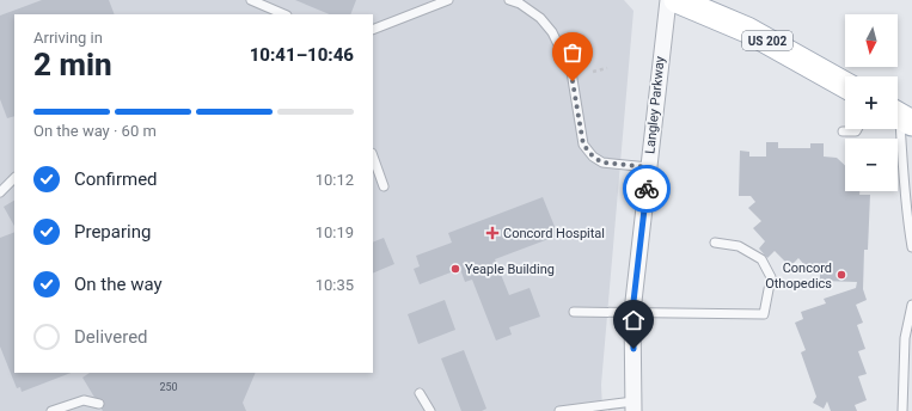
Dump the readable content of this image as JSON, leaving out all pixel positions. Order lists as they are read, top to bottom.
{
  "streets": {
    "main road": ["US 202"],
    "street": ["Langley Parkway"]
  },
  "places": {
    "health": ["Concord Hospital"],
    "other": ["Yeaple Building", "Concord Othopedics"]
  },
  "house_numbers": ["250"],
  "north": "bottom",
  "page": {
    "map_buttons": ["+", "−"],
    "heading": ["2 min", "Arriving in", "10:41–10:46"],
    "bar": "On the way · 60 m",
    "list": [
      ["Confirmed", "10:12"],
      ["Preparing", "10:19"],
      ["On the way", "10:35"],
      "Delivered"
    ]
  }
}
